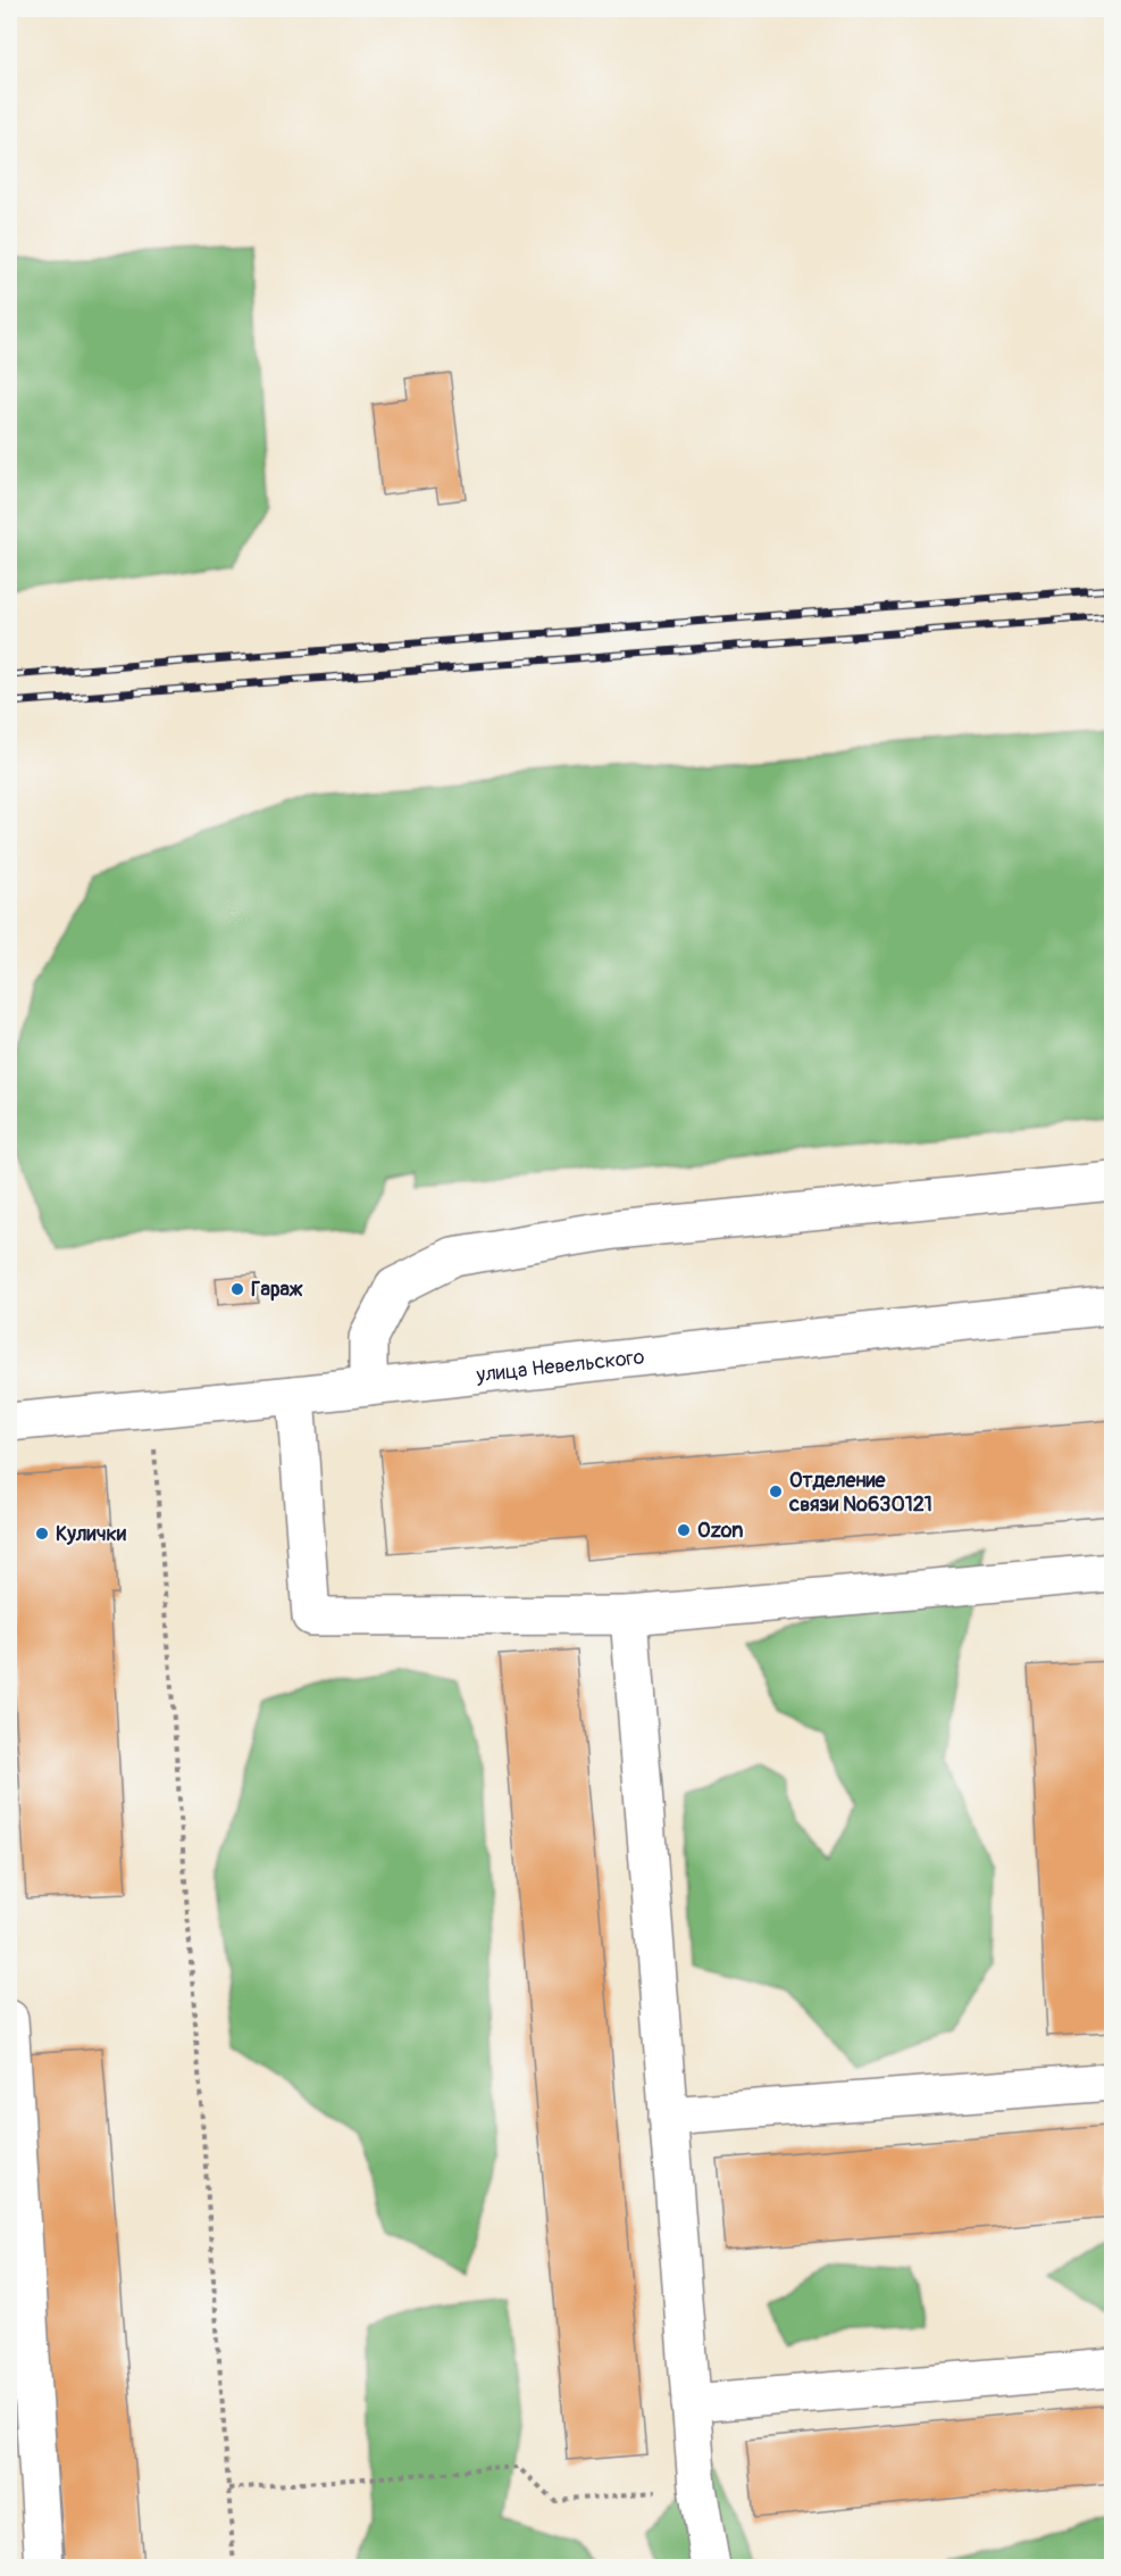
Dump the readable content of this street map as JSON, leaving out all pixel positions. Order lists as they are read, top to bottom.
{
  "streets": {
    "street": ["улица Невельского"]
  },
  "places": [
    "Гараж",
    "Отделение связи №630121",
    "Ozon",
    "Кулички"
  ]
}
